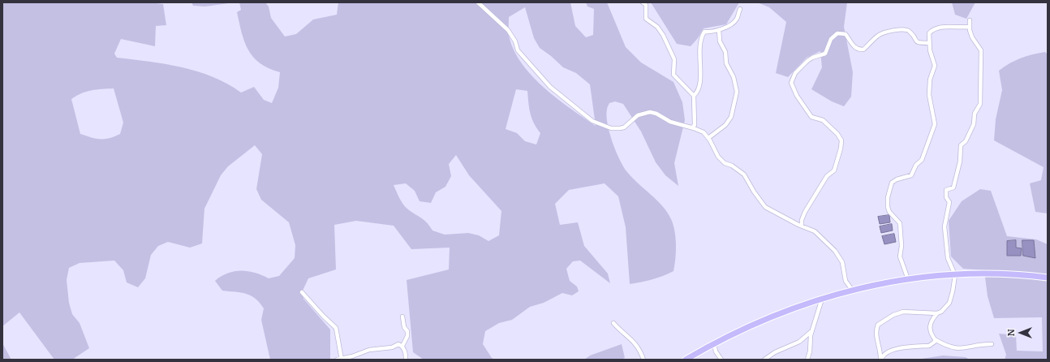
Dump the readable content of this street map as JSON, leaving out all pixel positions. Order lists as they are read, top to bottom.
{
  "north": "left"
}
